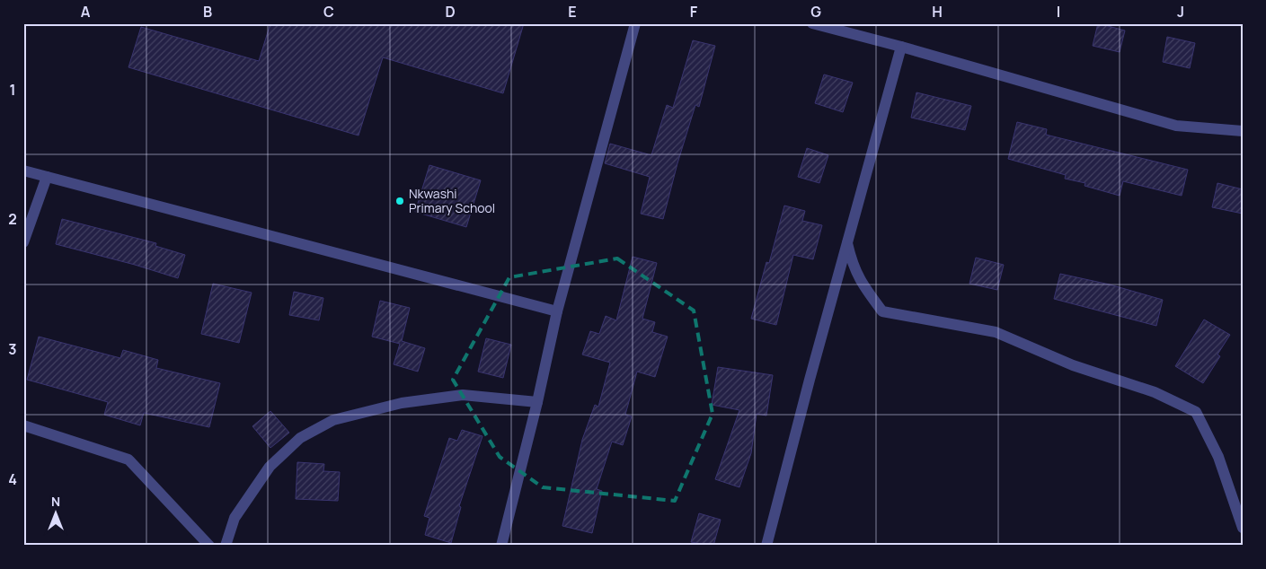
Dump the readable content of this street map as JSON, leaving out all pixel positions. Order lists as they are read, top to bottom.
{
  "places": ["Nkwashi Primary School"],
  "north": "top",
  "grid": {
    "columns": [
      "A",
      "B",
      "C",
      "D",
      "E",
      "F",
      "G",
      "H",
      "I",
      "J"
    ],
    "rows": [
      "1",
      "2",
      "3",
      "4"
    ]
  }
}
